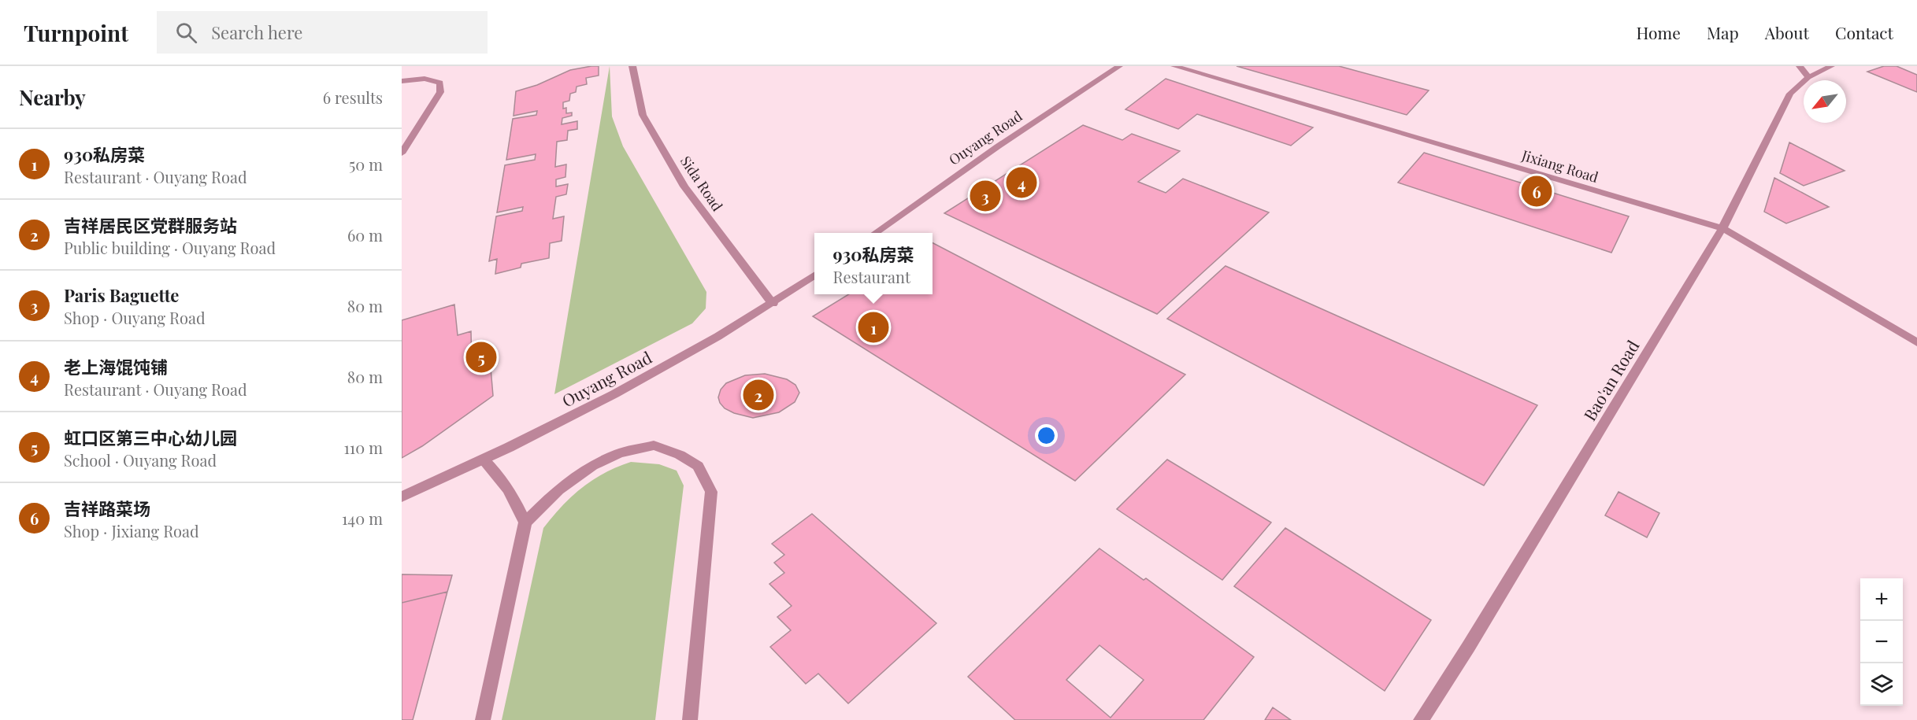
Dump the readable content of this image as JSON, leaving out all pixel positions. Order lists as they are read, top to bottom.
{
  "streets": {
    "street": [
      "Ouyang Road",
      "Jixiang Road",
      "Sida Road",
      "Bao'an Road"
    ]
  },
  "crossings": [
    ["Ouyang Road", "Sida Road"],
    ["Jixiang Road", "Bao'an Road"]
  ],
  "north": "bottom left",
  "page": {
    "header": "Turnpoint",
    "search": "Search here",
    "nav": [
      "Home",
      "Map",
      "About",
      "Contact"
    ],
    "heading": ["Nearby", "6 results"],
    "list": [
      {
        "mark": "1",
        "name": "930私房菜",
        "note": "Restaurant · Ouyang Road",
        "value": "50 m"
      },
      {
        "mark": "2",
        "name": "吉祥居民区党群服务站",
        "note": "Public building · Ouyang Road",
        "value": "60 m"
      },
      {
        "mark": "3",
        "name": "Paris Baguette",
        "note": "Shop · Ouyang Road",
        "value": "80 m"
      },
      {
        "mark": "4",
        "name": "老上海馄饨铺",
        "note": "Restaurant · Ouyang Road",
        "value": "80 m"
      },
      {
        "mark": "5",
        "name": "虹口区第三中心幼儿园",
        "note": "School · Ouyang Road",
        "value": "110 m"
      },
      {
        "mark": "6",
        "name": "吉祥路菜场",
        "note": "Shop · Jixiang Road",
        "value": "140 m"
      }
    ],
    "pins": [
      "4",
      "6",
      "3",
      "1",
      "5",
      "2"
    ],
    "popup": ["930私房菜", "Restaurant"],
    "map_buttons": ["+", "−"]
  }
}
